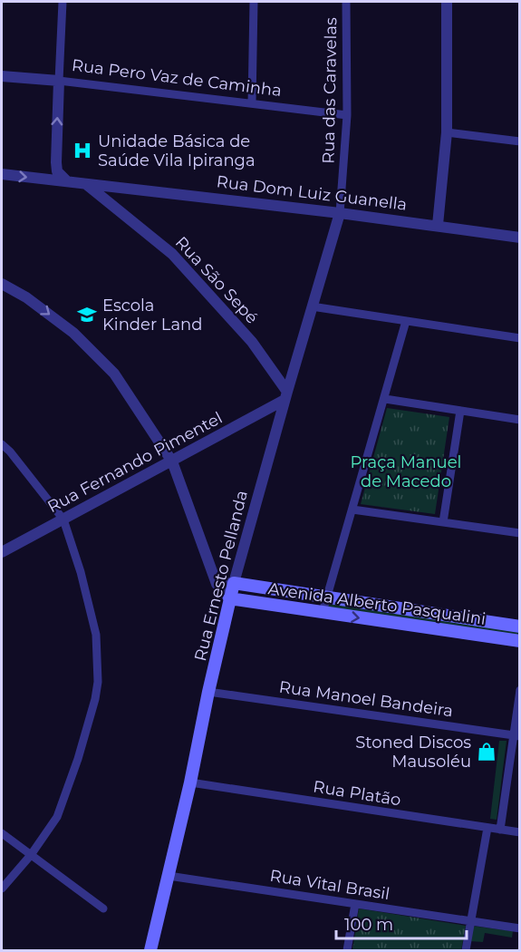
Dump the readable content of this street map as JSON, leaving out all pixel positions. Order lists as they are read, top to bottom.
{
  "streets": {
    "main road": ["Rua Ernesto Pellanda", "Avenida Alberto Pasqualini"],
    "street": [
      "Rua Pero Vaz de Caminha",
      "Rua das Caravelas",
      "Rua Dom Luiz Guanella",
      "Rua São Sepé",
      "Rua Fernando Pimentel",
      "Rua Manoel Bandeira",
      "Rua Platão",
      "Rua Vital Brasil"
    ]
  },
  "crossings": [
    ["Rua Pero Vaz de Caminha", "Rua das Caravelas"],
    ["Rua das Caravelas", "Rua Dom Luiz Guanella"],
    ["Rua das Caravelas", "Rua Ernesto Pellanda"],
    ["Rua Dom Luiz Guanella", "Rua São Sepé"],
    ["Rua Dom Luiz Guanella", "Rua Ernesto Pellanda"],
    ["Rua São Sepé", "Rua Fernando Pimentel"],
    ["Rua São Sepé", "Rua Ernesto Pellanda"],
    ["Rua Fernando Pimentel", "Rua Ernesto Pellanda"],
    ["Rua Ernesto Pellanda", "Avenida Alberto Pasqualini"],
    ["Rua Ernesto Pellanda", "Rua Manoel Bandeira"],
    ["Rua Ernesto Pellanda", "Rua Platão"],
    ["Rua Ernesto Pellanda", "Rua Vital Brasil"]
  ],
  "parks": ["Praça Manuel de Macedo"],
  "places": {
    "hospital": ["Unidade Básica de Saúde Vila Ipiranga"],
    "school or university": ["Escola Kinder Land"],
    "shop": ["Stoned Discos Mausoléu"]
  },
  "scale_bar": "100 m"
}
